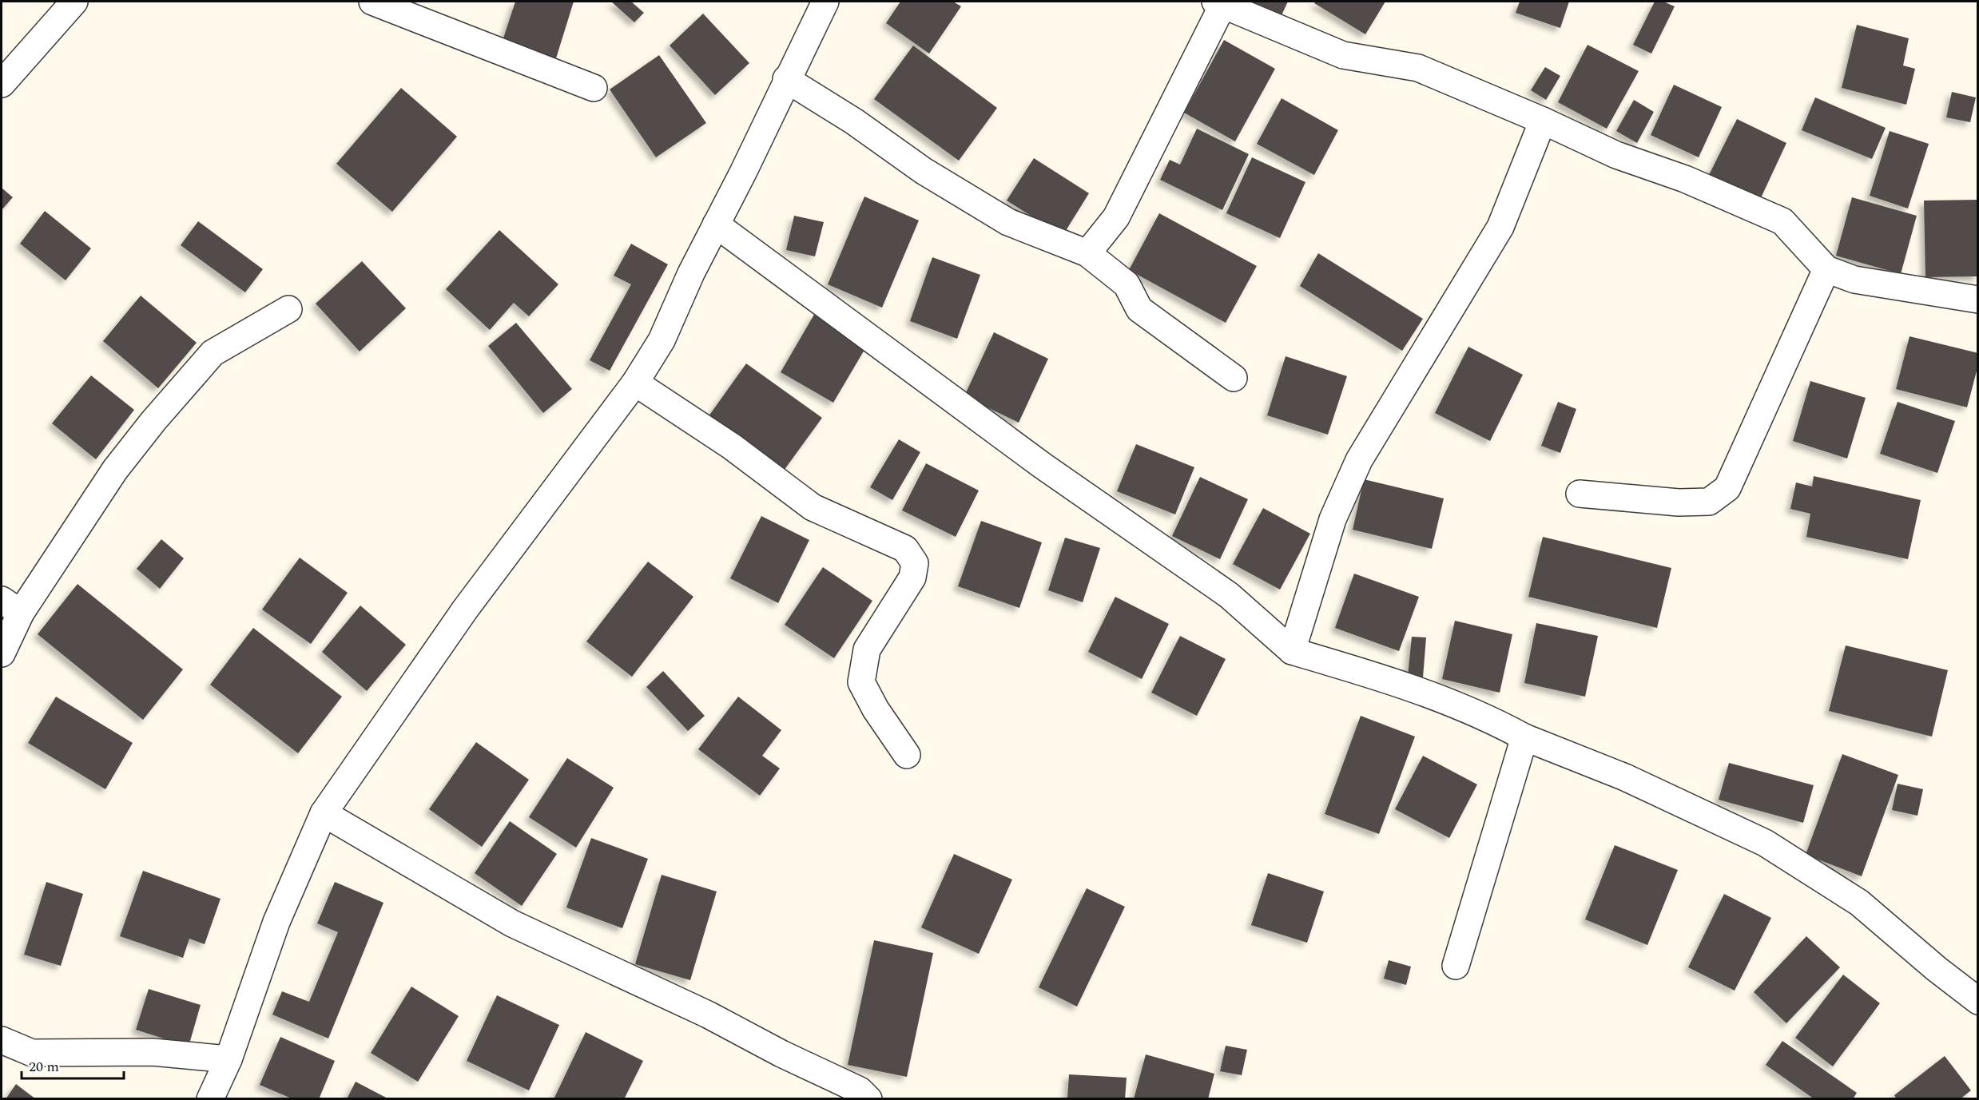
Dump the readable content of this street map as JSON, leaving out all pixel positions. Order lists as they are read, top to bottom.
{
  "scale_bar": "20 m"
}
